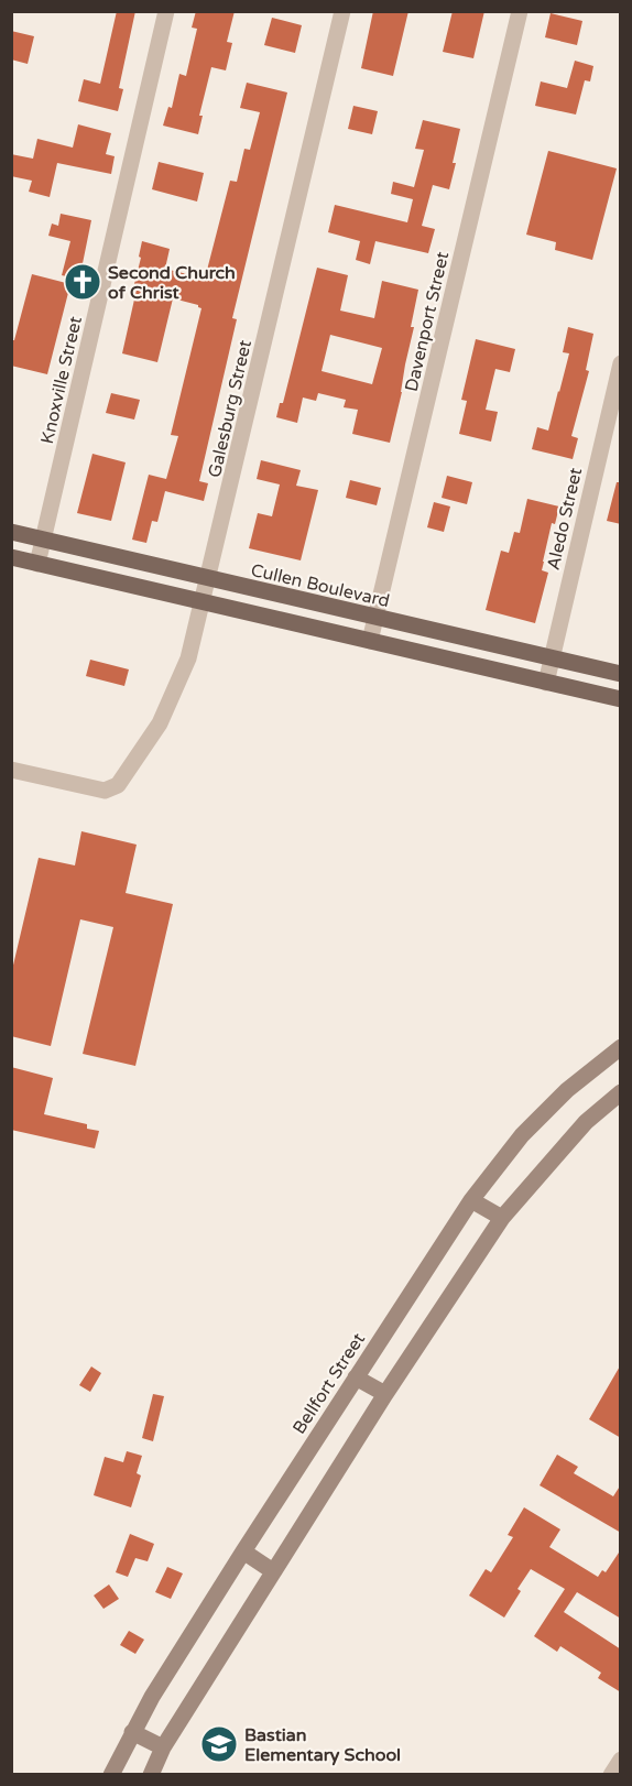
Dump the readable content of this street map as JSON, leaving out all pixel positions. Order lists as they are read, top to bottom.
{
  "streets": {
    "main road": ["Cullen Boulevard", "Bellfort Street"],
    "street": [
      "Davenport Street",
      "Knoxville Street",
      "Galesburg Street",
      "Aledo Street"
    ]
  },
  "crossings": [
    ["Davenport Street", "Cullen Boulevard"],
    ["Knoxville Street", "Cullen Boulevard"],
    ["Galesburg Street", "Cullen Boulevard"],
    ["Aledo Street", "Cullen Boulevard"]
  ],
  "places": {
    "church": ["Second Church of Christ"],
    "school or university": ["Bastian Elementary School"]
  }
}
